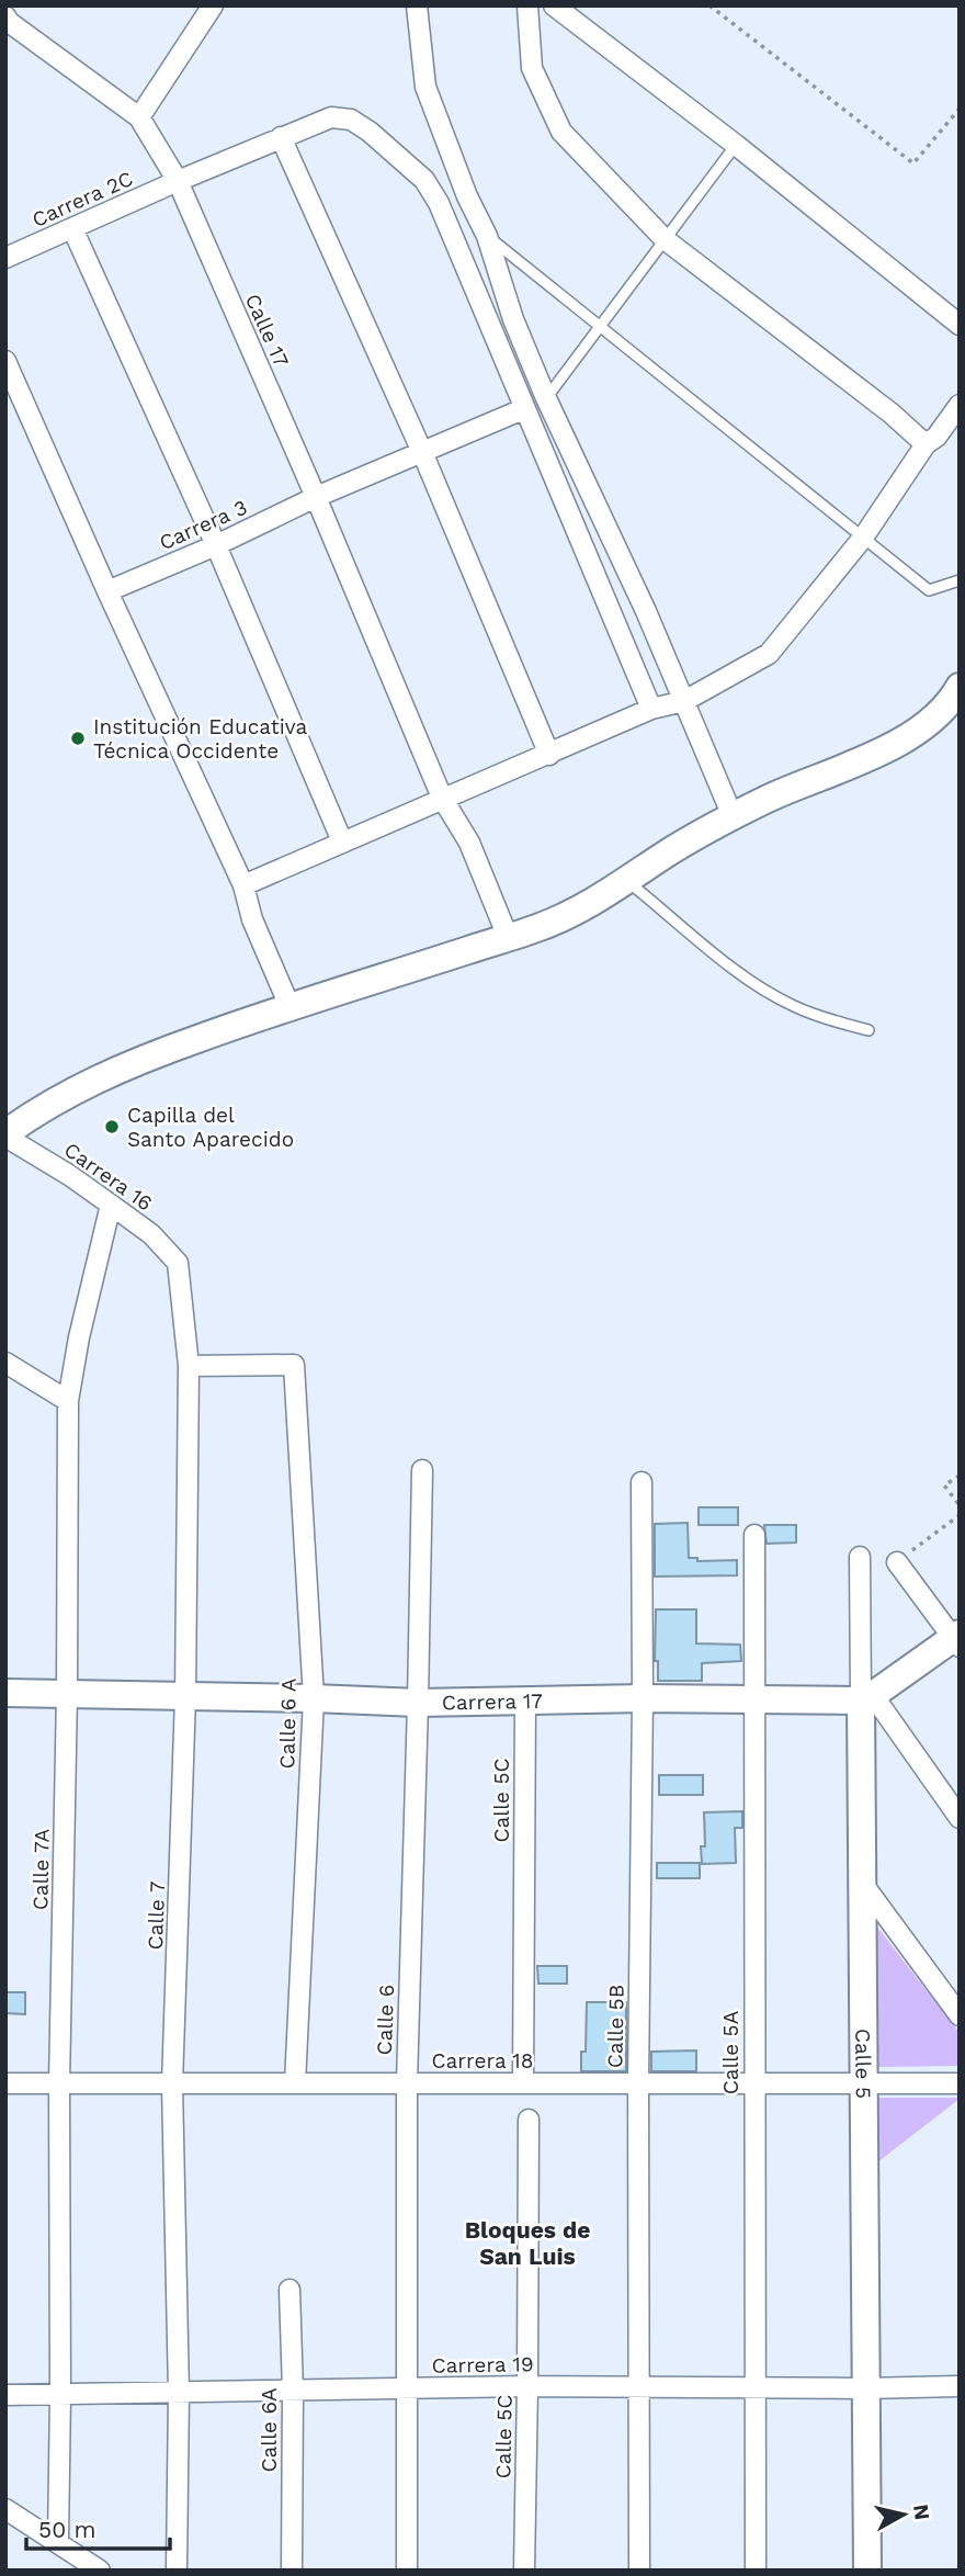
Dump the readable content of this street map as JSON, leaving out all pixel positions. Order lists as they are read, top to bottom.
{
  "streets": {
    "street": [
      "Carrera 2C",
      "Calle 17",
      "Carrera 3",
      "Carrera 16",
      "Carrera 17",
      "Calle 6 A",
      "Calle 5C",
      "Calle 7A",
      "Calle 7",
      "Calle 6",
      "Calle 5B",
      "Calle 5A",
      "Carrera 18",
      "Calle 5",
      "Carrera 19",
      "Calle 6A"
    ]
  },
  "crossings": [
    ["Carrera 2C", "Calle 17"],
    ["Carrera 2C", "Carrera 3"],
    ["Calle 17", "Carrera 3"],
    ["Carrera 16", "Calle 7A"],
    ["Carrera 16", "Calle 7"],
    ["Carrera 17", "Calle 6 A"],
    ["Carrera 17", "Calle 5C"],
    ["Carrera 17", "Calle 7A"],
    ["Carrera 17", "Calle 7"],
    ["Carrera 17", "Calle 6"],
    ["Carrera 17", "Calle 5B"],
    ["Carrera 17", "Calle 5A"],
    ["Carrera 17", "Calle 5"],
    ["Calle 6 A", "Calle 7"],
    ["Calle 6 A", "Carrera 18"],
    ["Calle 5C", "Carrera 18"],
    ["Calle 5C", "Carrera 19"],
    ["Calle 7A", "Carrera 18"],
    ["Calle 7A", "Carrera 19"],
    ["Calle 7", "Carrera 18"],
    ["Calle 7", "Carrera 19"],
    ["Calle 6", "Carrera 18"],
    ["Calle 6", "Carrera 19"],
    ["Calle 5B", "Carrera 18"],
    ["Calle 5B", "Carrera 19"],
    ["Calle 5A", "Carrera 18"],
    ["Calle 5A", "Carrera 19"],
    ["Carrera 18", "Calle 5"],
    ["Calle 5", "Carrera 19"],
    ["Carrera 19", "Calle 6A"]
  ],
  "districts": ["Bloques de San Luis"],
  "places": ["Institución Educativa Técnica Occidente", "Capilla del Santo Aparecido"],
  "scale_bar": "50 m",
  "north": "right"
}
